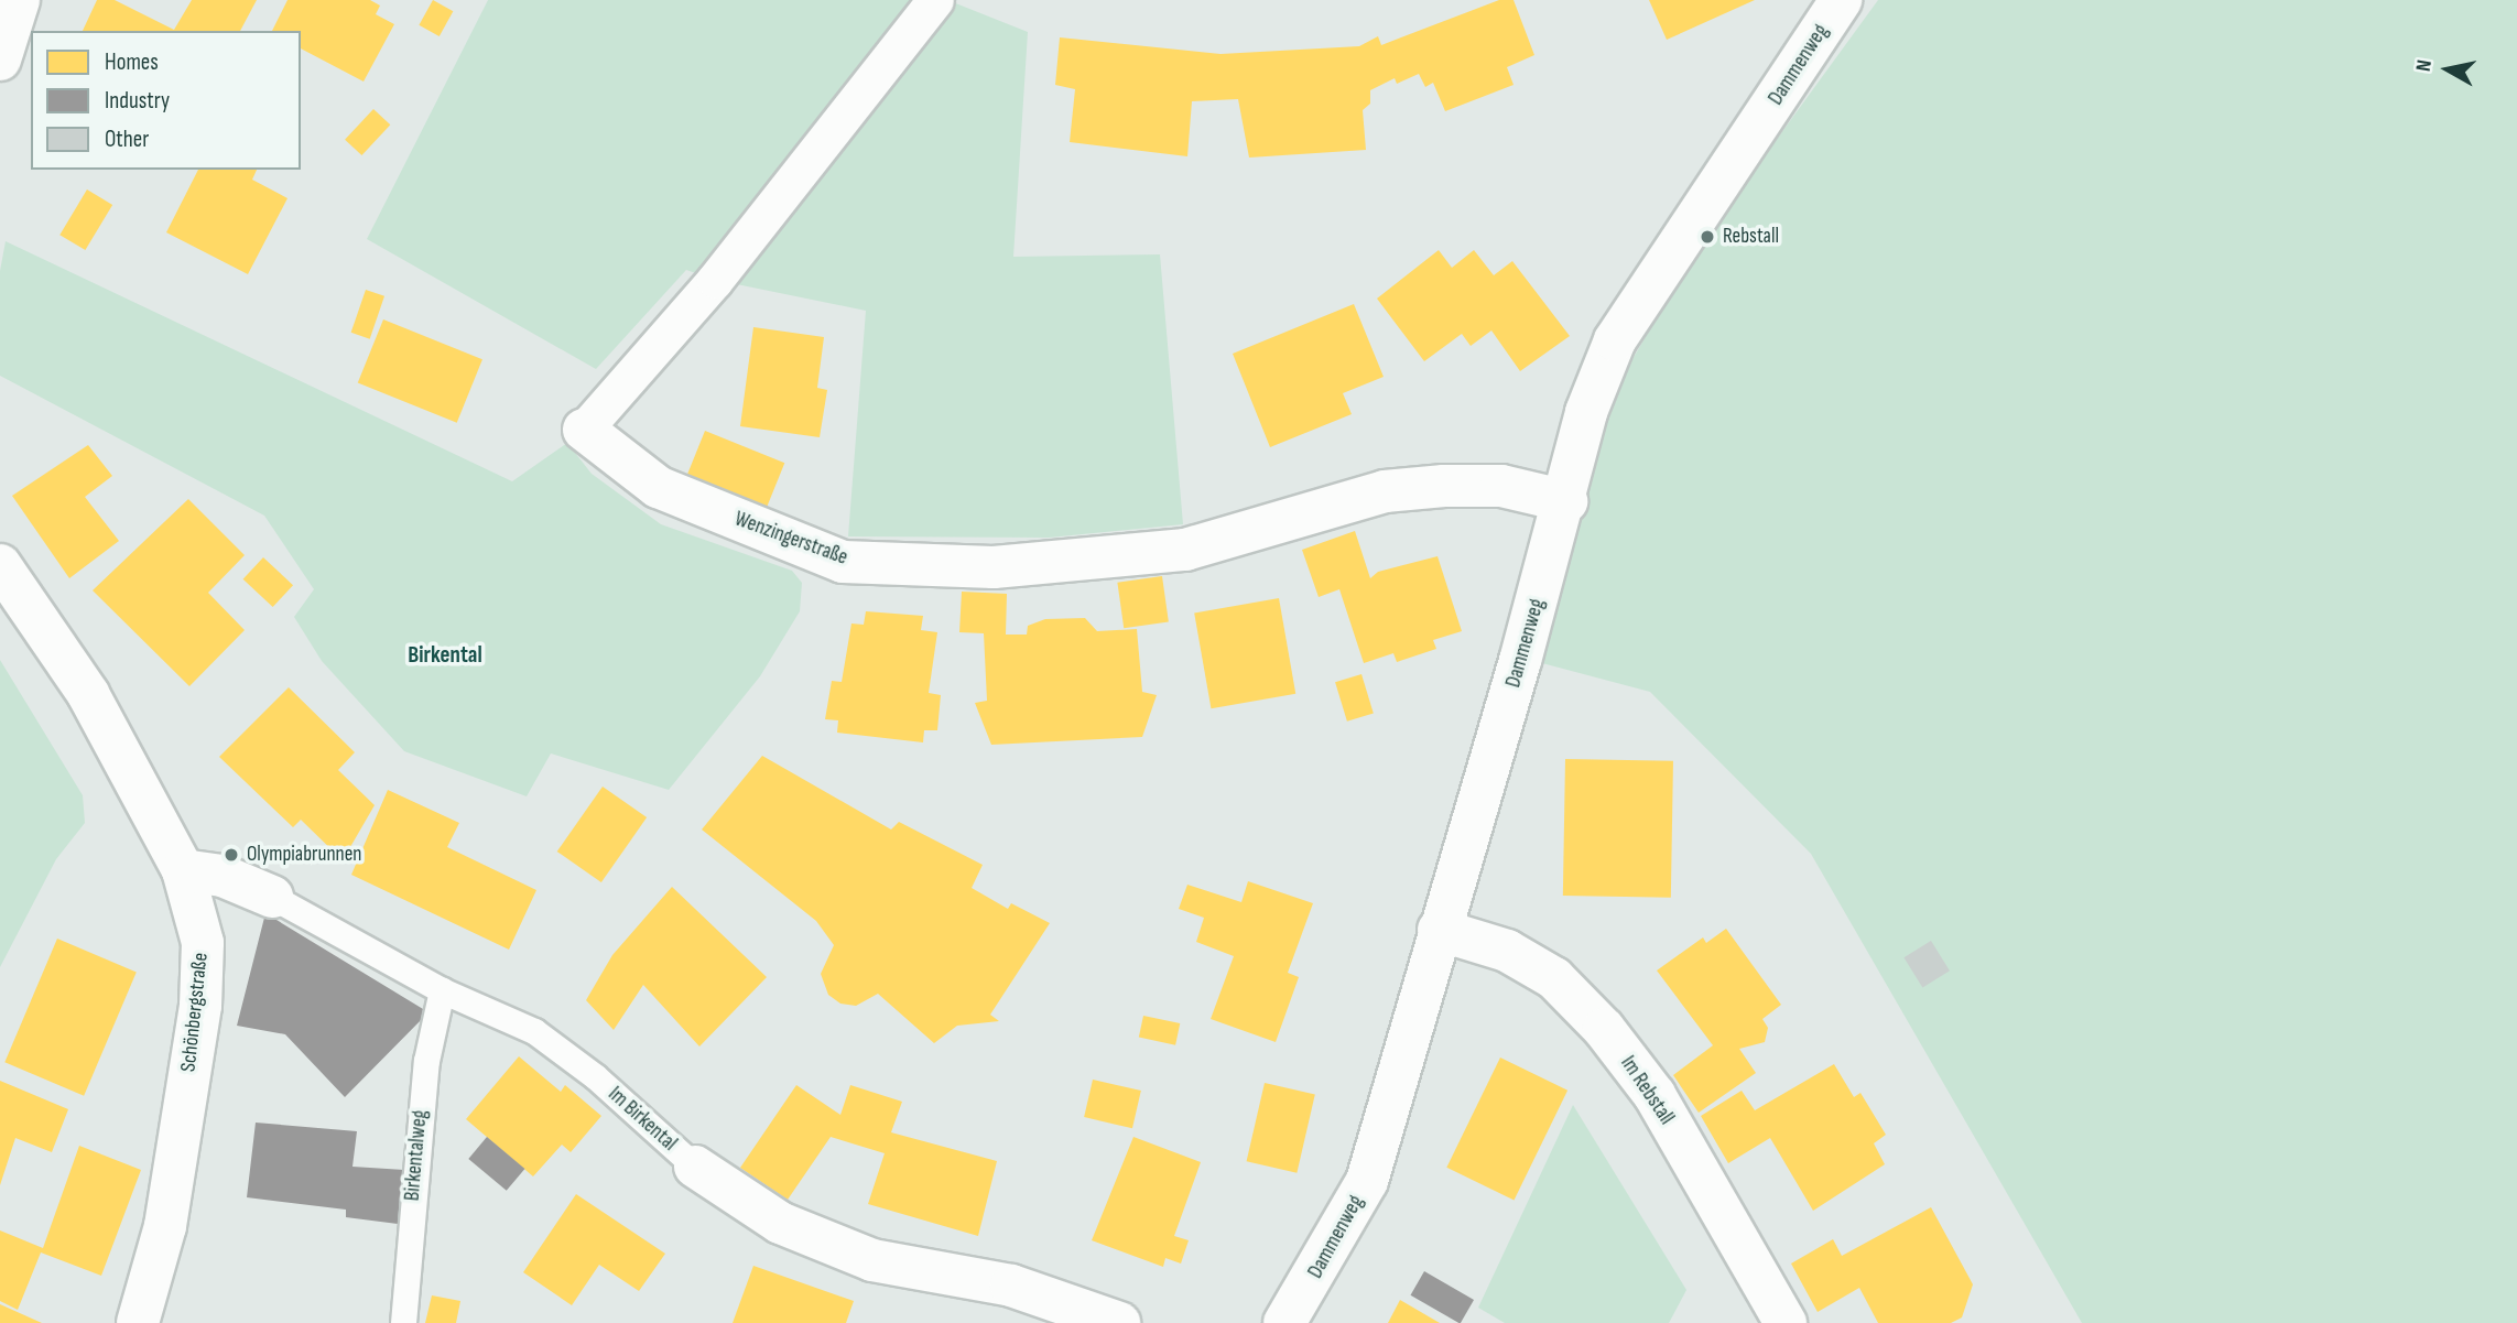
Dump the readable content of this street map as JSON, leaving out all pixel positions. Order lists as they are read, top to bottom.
{
  "streets": {
    "street": [
      "Dammenweg",
      "Wenzingerstraße",
      "Schönbergstraße",
      "Im Rebstall",
      "Im Birkental"
    ],
    "lane": ["Birkentalweg"]
  },
  "crossings": [
    ["Dammenweg", "Wenzingerstraße"],
    ["Dammenweg", "Im Rebstall"],
    ["Schönbergstraße", "Im Birkental"],
    ["Im Birkental", "Birkentalweg"]
  ],
  "districts": ["Birkental"],
  "places": ["Rebstall", "Olympiabrunnen"],
  "legend": ["Homes", "Industry", "Other"],
  "north": "left"
}
